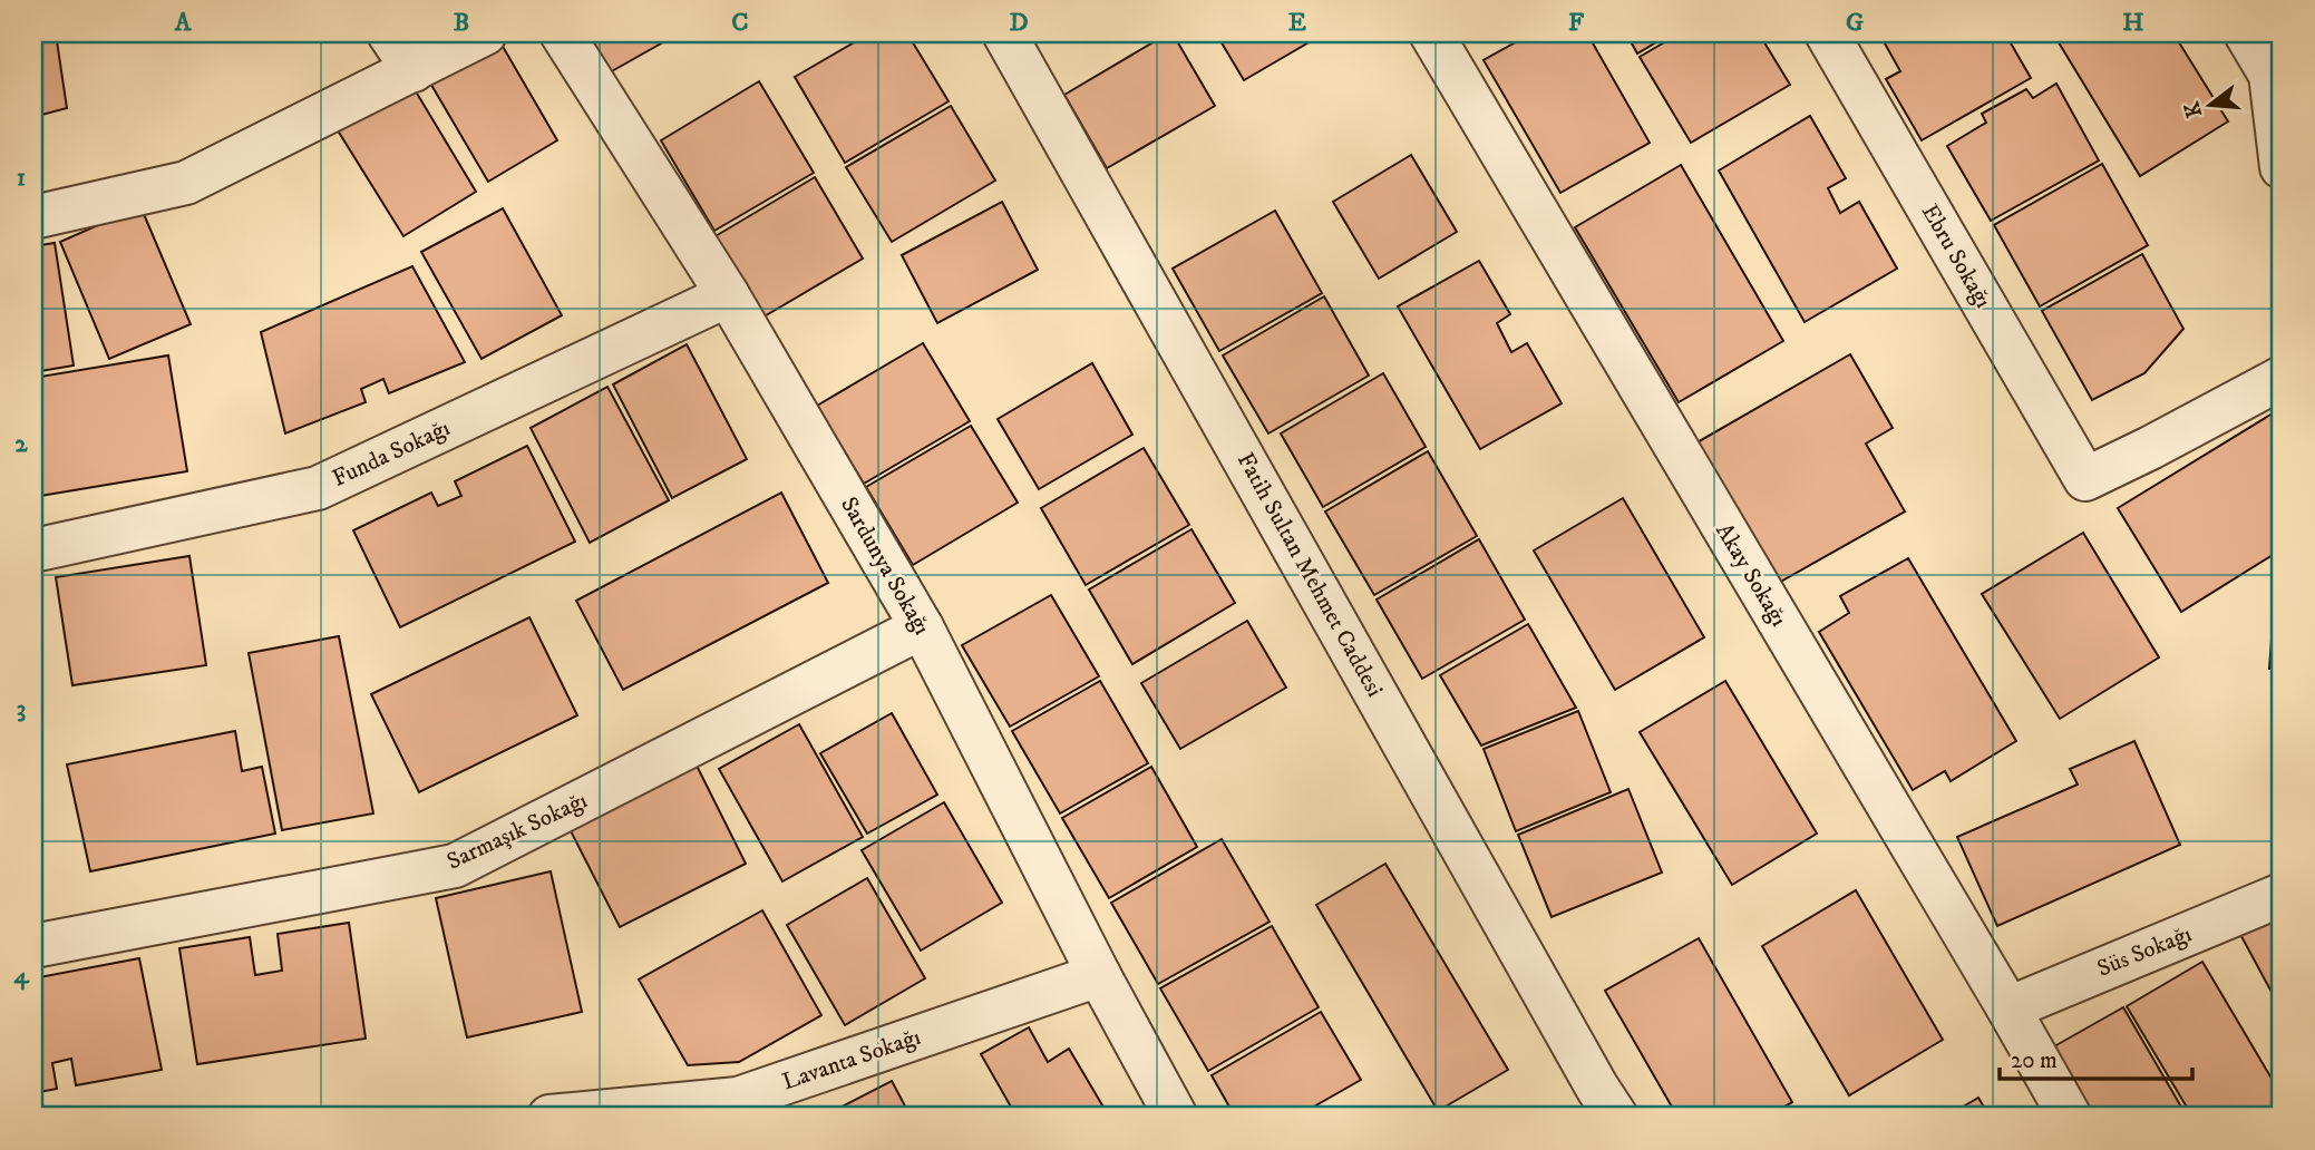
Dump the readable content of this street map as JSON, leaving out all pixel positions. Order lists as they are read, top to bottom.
{
  "streets": {
    "street": [
      "Ebru Sokağı",
      "Funda Sokağı",
      "Sardunya Sokağı",
      "Fatih Sultan Mehmet Caddesi",
      "Akay Sokağı",
      "Sarmaşık Sokağı",
      "Süs Sokağı",
      "Lavanta Sokağı"
    ]
  },
  "crossings": [
    ["Funda Sokağı", "Sardunya Sokağı"],
    ["Sardunya Sokağı", "Sarmaşık Sokağı"],
    ["Sardunya Sokağı", "Lavanta Sokağı"],
    ["Akay Sokağı", "Süs Sokağı"]
  ],
  "scale_bar": "20 m",
  "north": "left",
  "grid": {
    "columns": [
      "A",
      "B",
      "C",
      "D",
      "E",
      "F",
      "G",
      "H"
    ],
    "rows": [
      "1",
      "2",
      "3",
      "4"
    ]
  }
}
